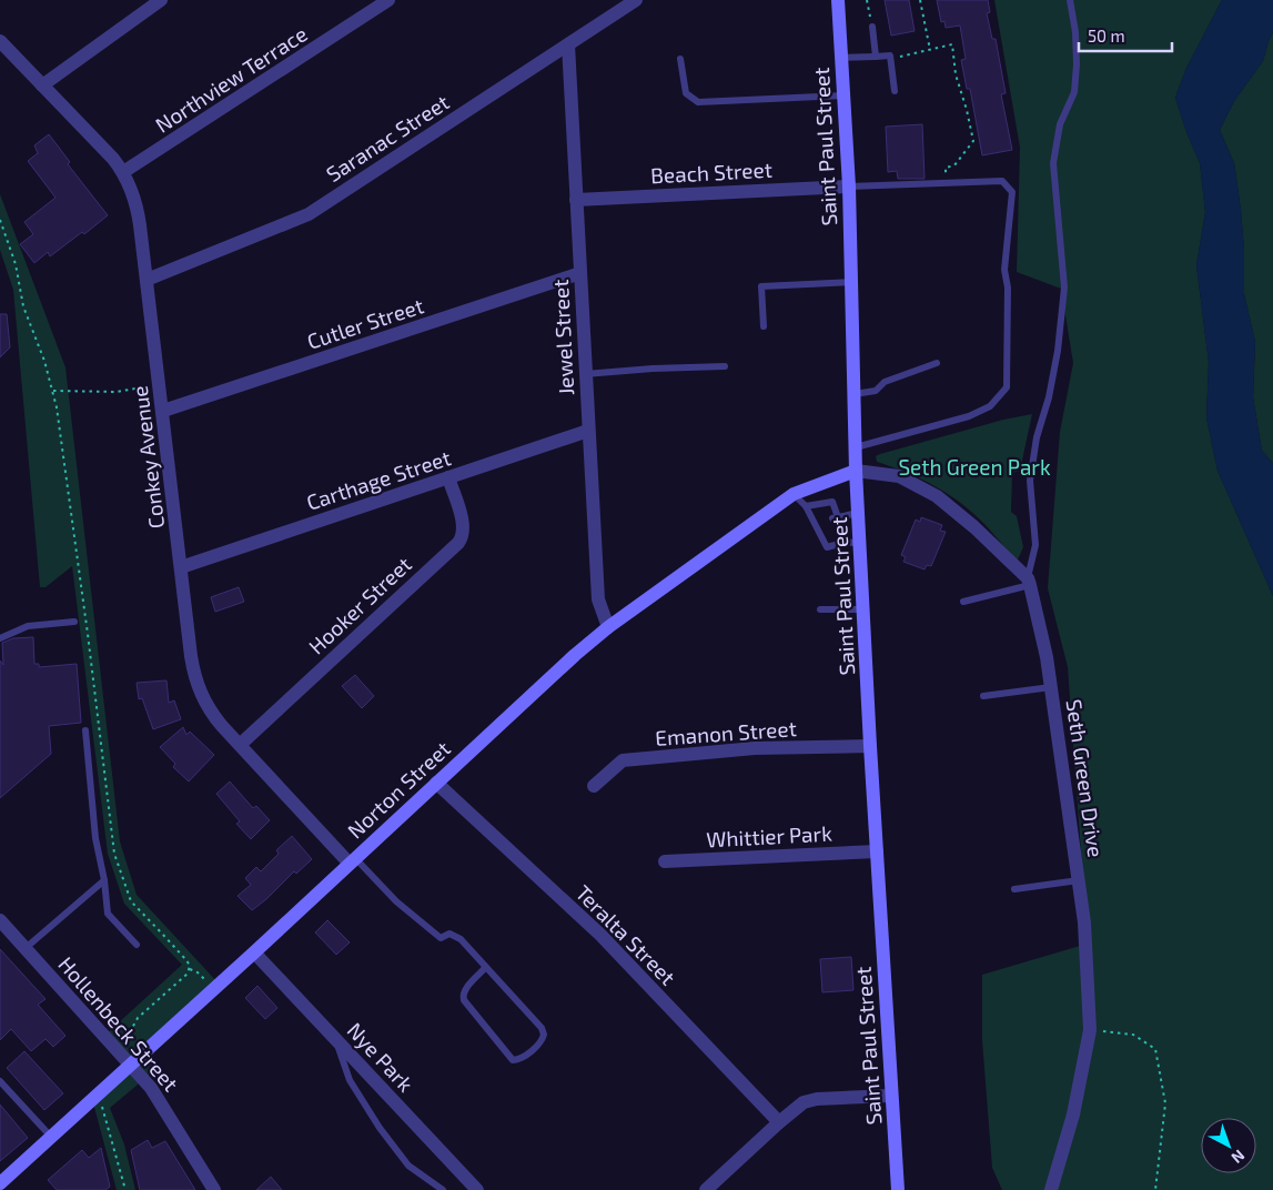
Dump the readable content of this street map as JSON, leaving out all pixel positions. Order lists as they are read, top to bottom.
{
  "streets": {
    "main road": ["Saint Paul Street", "Norton Street"],
    "street": [
      "Northview Terrace",
      "Saranac Street",
      "Beach Street",
      "Cutler Street",
      "Jewel Street",
      "Conkey Avenue",
      "Carthage Street",
      "Hooker Street",
      "Emanon Street",
      "Seth Green Drive",
      "Whittier Park",
      "Teralta Street",
      "Hollenbeck Street",
      "Nye Park"
    ]
  },
  "crossings": [
    ["Northview Terrace", "Conkey Avenue"],
    ["Saranac Street", "Jewel Street"],
    ["Saranac Street", "Conkey Avenue"],
    ["Saint Paul Street", "Beach Street"],
    ["Saint Paul Street", "Emanon Street"],
    ["Saint Paul Street", "Norton Street"],
    ["Saint Paul Street", "Whittier Park"],
    ["Beach Street", "Jewel Street"],
    ["Cutler Street", "Jewel Street"],
    ["Cutler Street", "Conkey Avenue"],
    ["Jewel Street", "Carthage Street"],
    ["Jewel Street", "Norton Street"],
    ["Conkey Avenue", "Carthage Street"],
    ["Conkey Avenue", "Hooker Street"],
    ["Conkey Avenue", "Norton Street"],
    ["Carthage Street", "Hooker Street"],
    ["Norton Street", "Teralta Street"],
    ["Norton Street", "Hollenbeck Street"],
    ["Norton Street", "Nye Park"]
  ],
  "parks": ["Seth Green Park"],
  "scale_bar": "50 m",
  "north": "bottom right"
}
